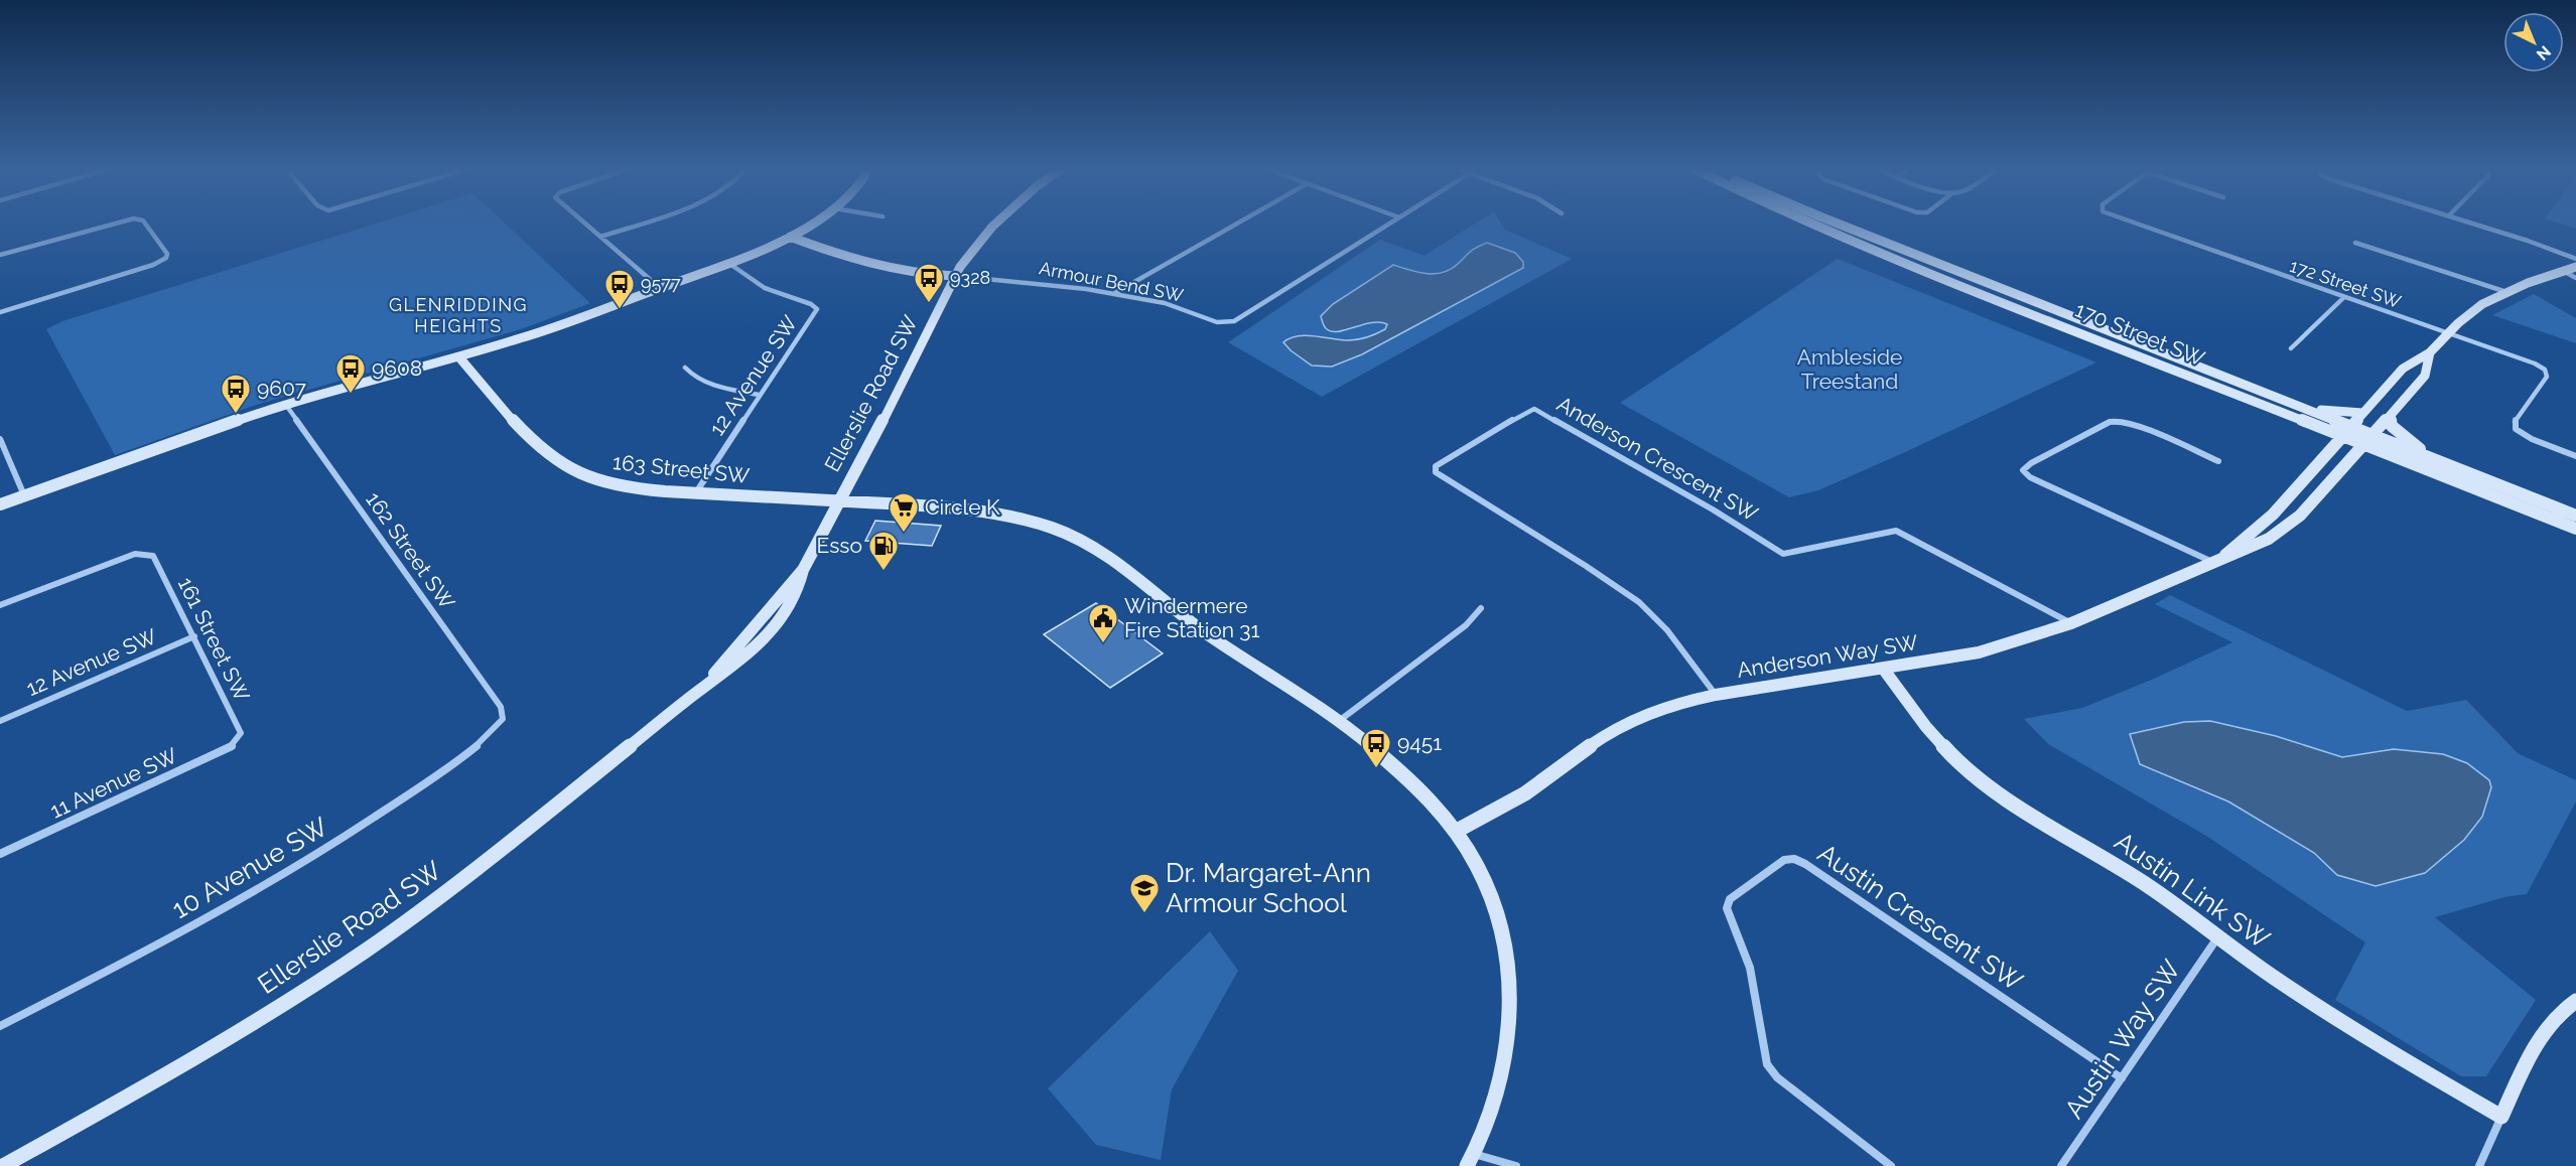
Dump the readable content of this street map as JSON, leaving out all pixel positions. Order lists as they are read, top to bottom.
{
  "streets": {
    "street": [
      "Armour Bend SW",
      "172 Street SW",
      "170 Street SW",
      "12 Avenue SW",
      "Ellerslie Road SW",
      "Anderson Crescent SW",
      "163 Street SW",
      "162 Street SW",
      "161 Street SW",
      "Anderson Way SW",
      "11 Avenue SW",
      "10 Avenue SW",
      "Austin Link SW",
      "Austin Crescent SW",
      "Austin Way SW"
    ]
  },
  "crossings": [
    ["Armour Bend SW", "Ellerslie Road SW"],
    ["170 Street SW", "Anderson Way SW"],
    ["12 Avenue SW", "163 Street SW"],
    ["12 Avenue SW", "161 Street SW"],
    ["Ellerslie Road SW", "163 Street SW"],
    ["Anderson Crescent SW", "Anderson Way SW"],
    ["163 Street SW", "Anderson Way SW"],
    ["162 Street SW", "10 Avenue SW"],
    ["161 Street SW", "11 Avenue SW"],
    ["Anderson Way SW", "Austin Link SW"],
    ["Austin Link SW", "Austin Way SW"],
    ["Austin Crescent SW", "Austin Way SW"]
  ],
  "districts": ["GLENRIDDING HEIGHTS"],
  "parks": ["Ambleside Treestand"],
  "places": {
    "bus stop": [
      "9328",
      "9577",
      "9608",
      "9607",
      "9451"
    ],
    "supermarket": ["Circle K"],
    "fuel station": ["Esso"],
    "public building": ["Windermere Fire Station 31"],
    "school or university": ["Dr. Margaret-Ann Armour School"]
  },
  "north": "bottom right"
}
